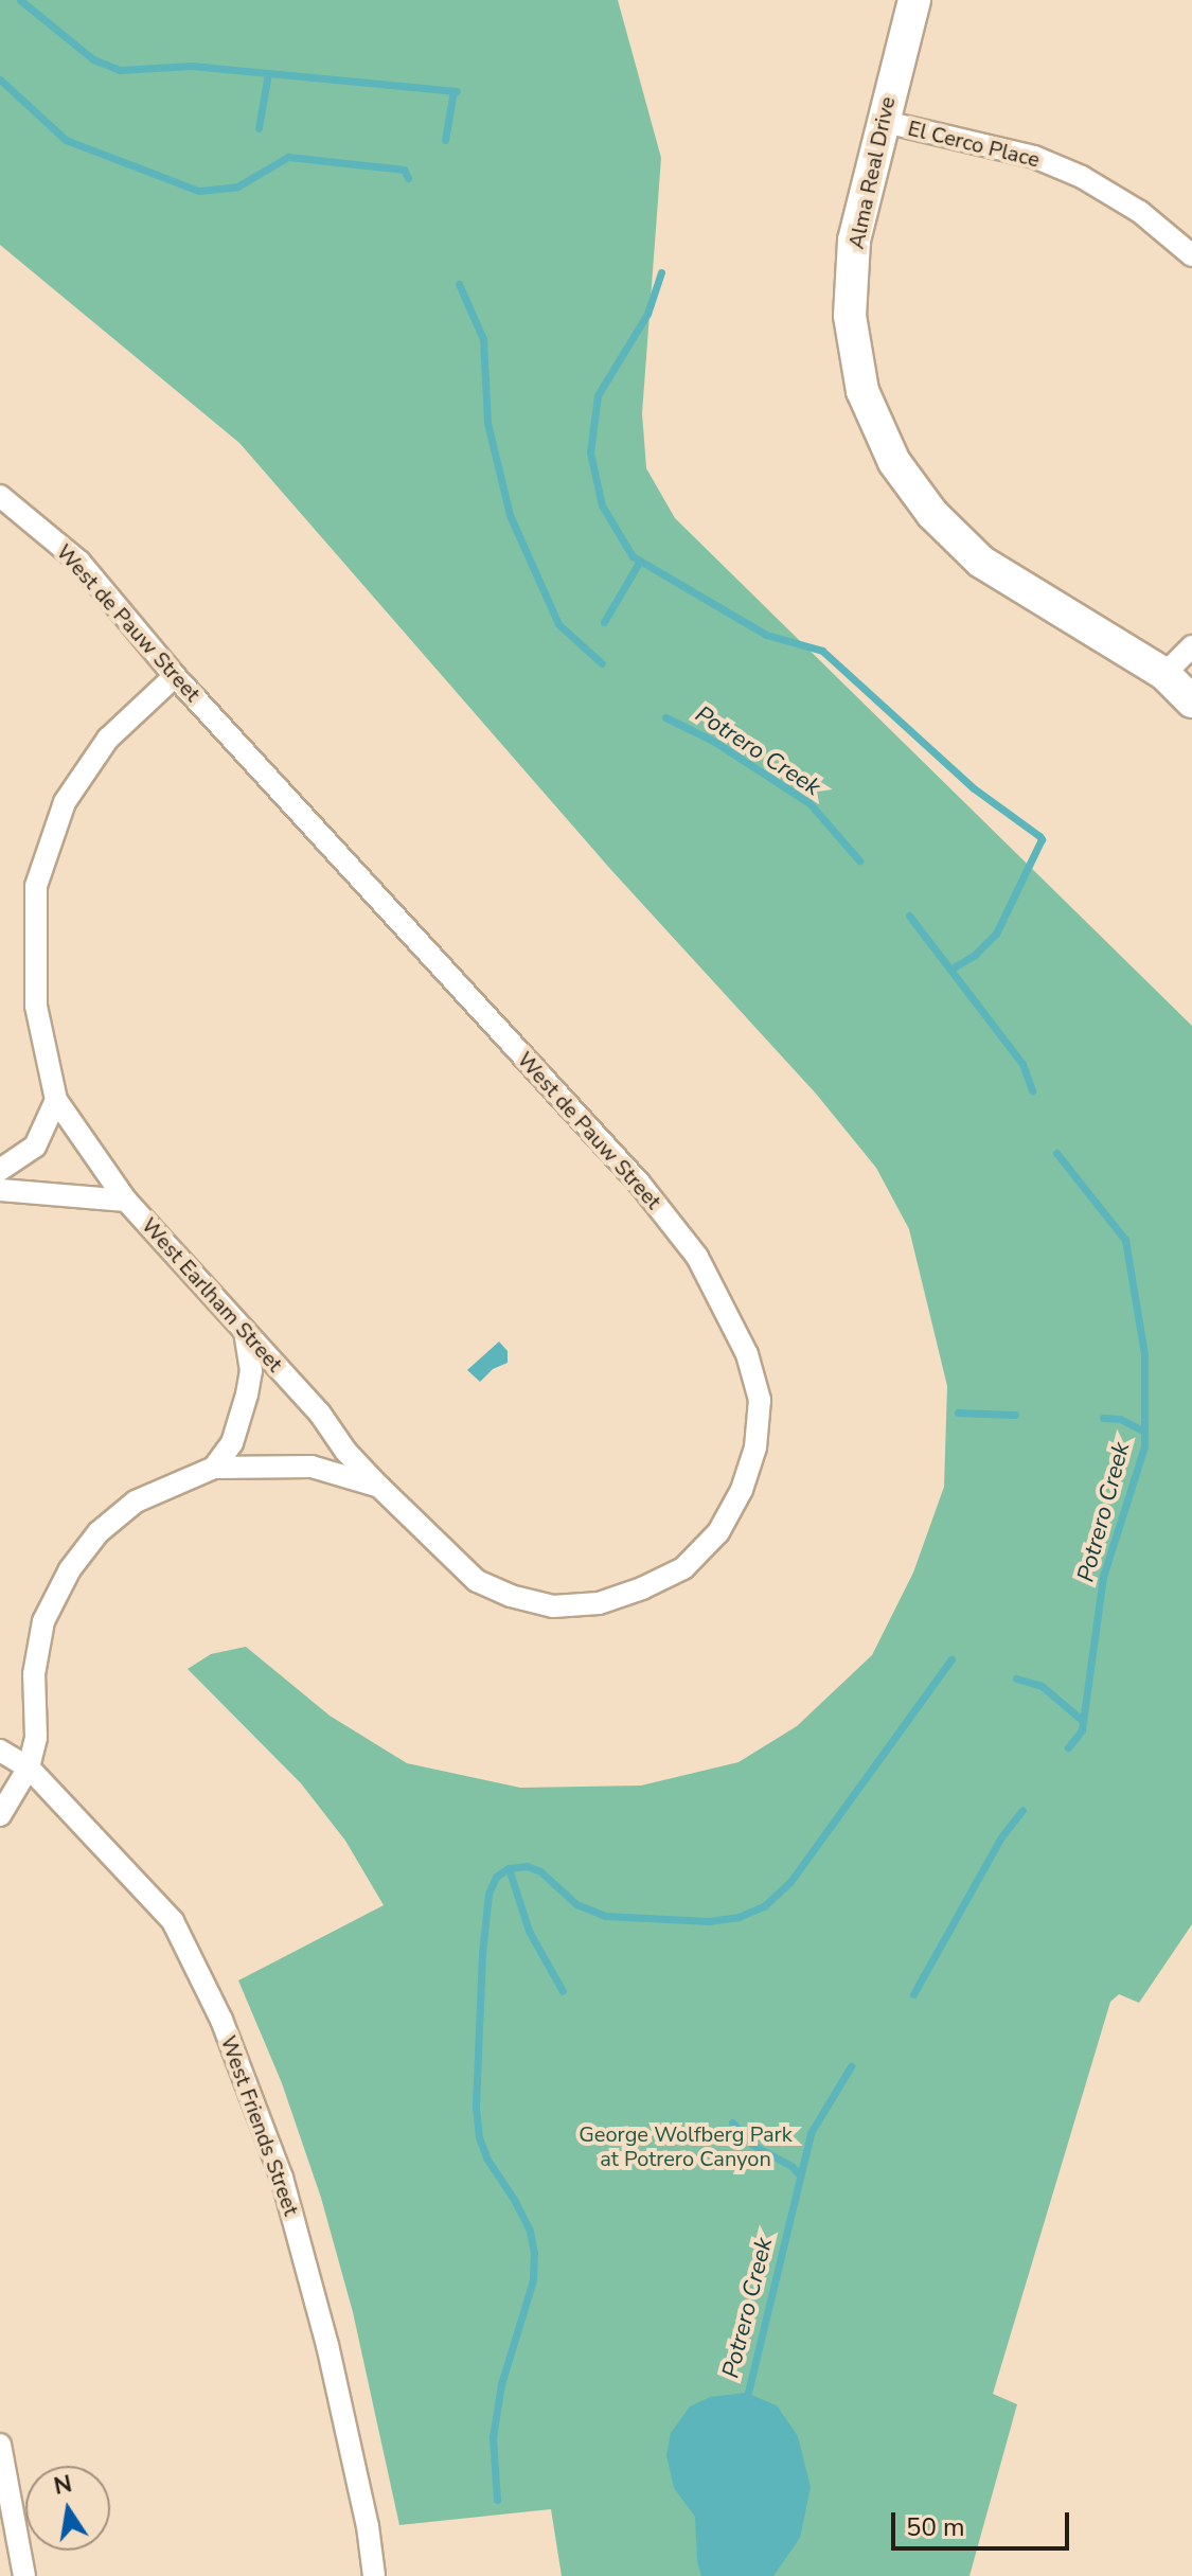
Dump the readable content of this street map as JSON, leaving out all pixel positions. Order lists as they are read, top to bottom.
{
  "streets": {
    "street": [
      "El Cerco Place",
      "Alma Real Drive",
      "West de Pauw Street",
      "West Earlham Street",
      "West Friends Street"
    ]
  },
  "crossings": [
    ["El Cerco Place", "Alma Real Drive"],
    ["West de Pauw Street", "West Earlham Street"]
  ],
  "water": ["Potrero Creek"],
  "parks": ["George Wolfberg Park at Potrero Canyon"],
  "scale_bar": "50 m",
  "north": "top"
}
